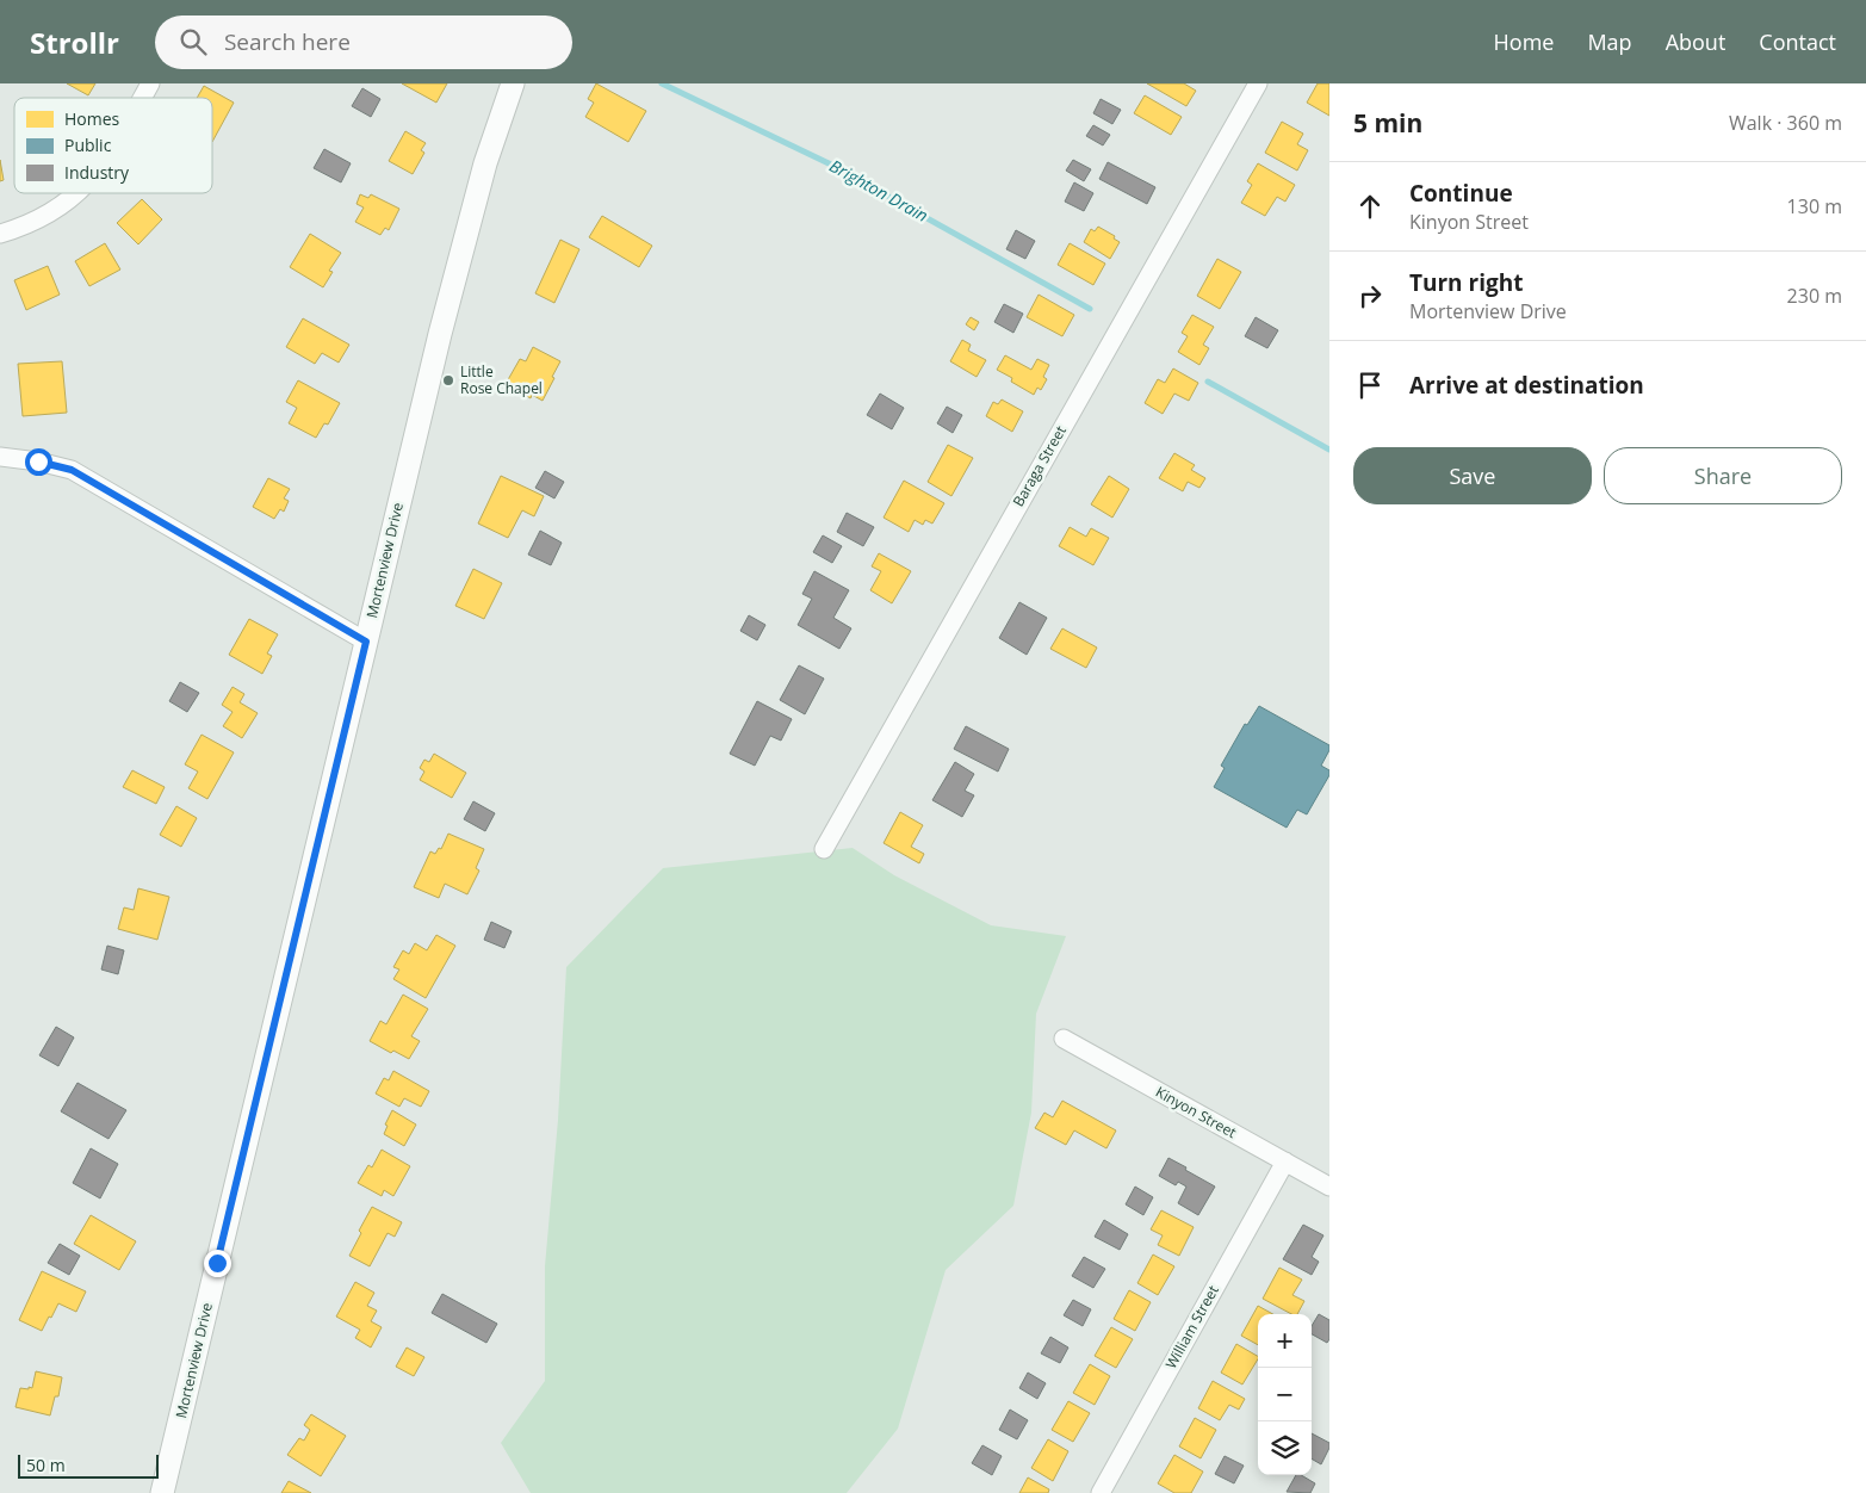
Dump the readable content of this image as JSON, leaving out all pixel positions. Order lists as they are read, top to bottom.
{
  "streets": {
    "street": [
      "Baraga Street",
      "Mortenview Drive",
      "Kinyon Street",
      "William Street"
    ]
  },
  "crossings": [
    ["Kinyon Street", "William Street"]
  ],
  "water": ["Brighton Drain"],
  "places": ["Little Rose Chapel"],
  "legend": ["Homes", "Public", "Industry"],
  "scale_bar": "50 m",
  "page": {
    "header": "Strollr",
    "search": "Search here",
    "nav": [
      "Home",
      "Map",
      "About",
      "Contact"
    ],
    "heading": ["5 min", "Walk · 360 m"],
    "list": [
      ["Continue", "Kinyon Street", "130 m"],
      ["Turn right", "Mortenview Drive", "230 m"],
      "Arrive at destination"
    ],
    "buttons": ["Save", "Share"],
    "map_buttons": ["+", "−"],
    "scale": "50 m"
  }
}
